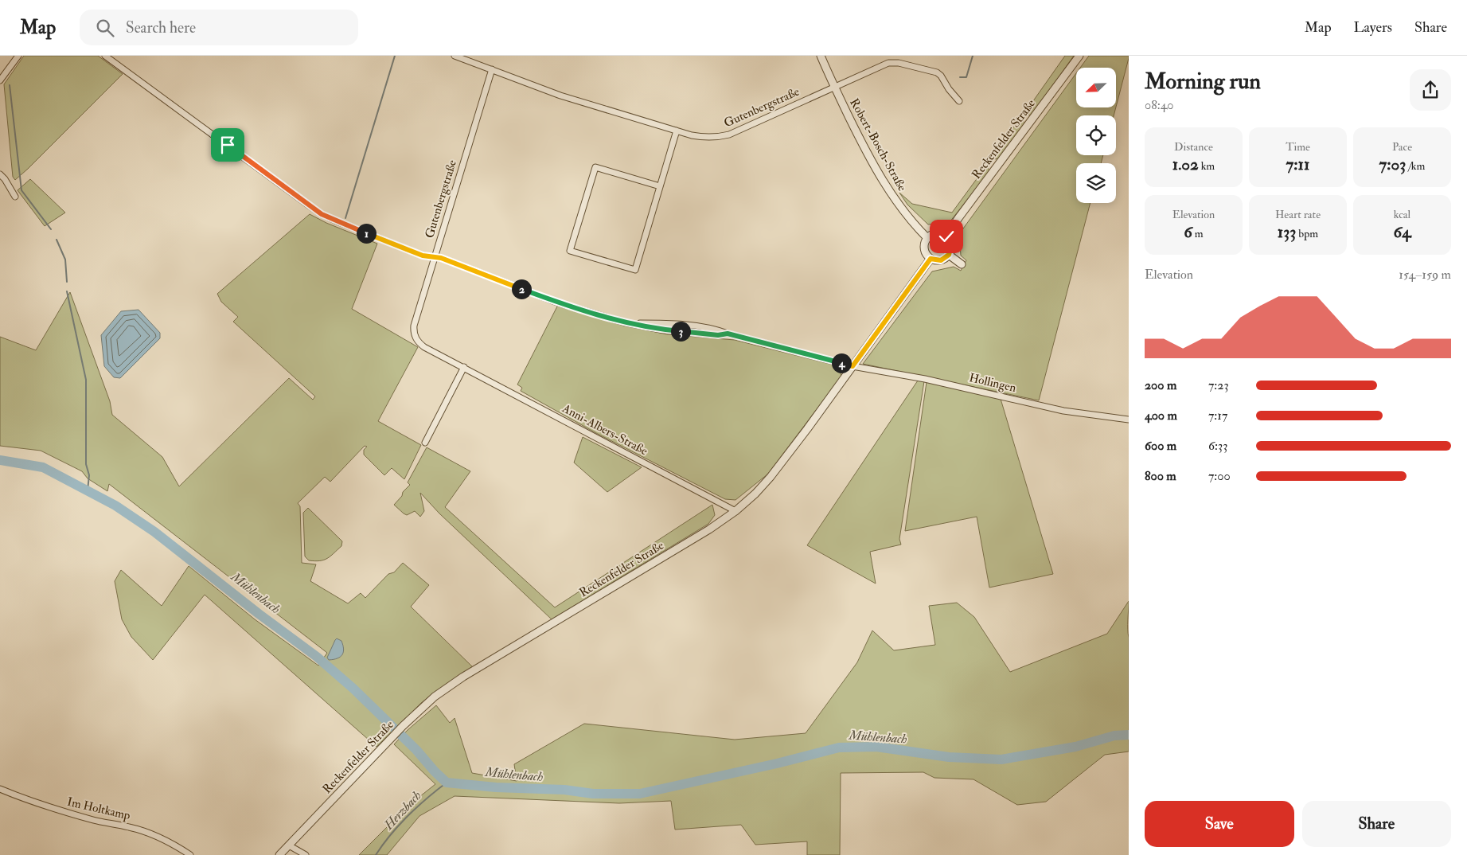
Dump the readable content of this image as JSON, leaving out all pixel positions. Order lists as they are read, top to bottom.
{
  "streets": {
    "street": [
      "Gutenbergstraße",
      "Reckenfelder Straße",
      "Robert-Bosch-Straße",
      "Hollingen",
      "Anni-Albers-Straße",
      "Im Holtkamp"
    ]
  },
  "crossings": [
    ["Gutenbergstraße", "Reckenfelder Straße"],
    ["Gutenbergstraße", "Robert-Bosch-Straße"],
    ["Gutenbergstraße", "Hollingen"],
    ["Gutenbergstraße", "Anni-Albers-Straße"],
    ["Reckenfelder Straße", "Robert-Bosch-Straße"],
    ["Reckenfelder Straße", "Hollingen"],
    ["Reckenfelder Straße", "Anni-Albers-Straße"]
  ],
  "water": ["Mühlenbach", "Herzbach"],
  "north": "bottom left",
  "page": {
    "header": "Map",
    "search": "Search here",
    "nav": ["Map", "Layers", "Share"],
    "heading": ["Morning run", "08:40"],
    "stats": [
      ["Distance", "1.02 km"],
      ["Time", "7:11"],
      ["Pace", "7:03 /km"],
      ["Elevation", "6 m"],
      ["Heart rate", "133 bpm"],
      ["kcal", "64"]
    ],
    "pins": [
      "1",
      "2",
      "3",
      "4"
    ],
    "chart": ["Elevation", "154–159 m"],
    "list": [
      {
        "name": "200 m",
        "note": "7:23"
      },
      {
        "name": "400 m",
        "note": "7:17"
      },
      {
        "name": "600 m",
        "note": "6:33"
      },
      {
        "name": "800 m",
        "note": "7:00"
      }
    ],
    "buttons": ["Save", "Share"]
  }
}
